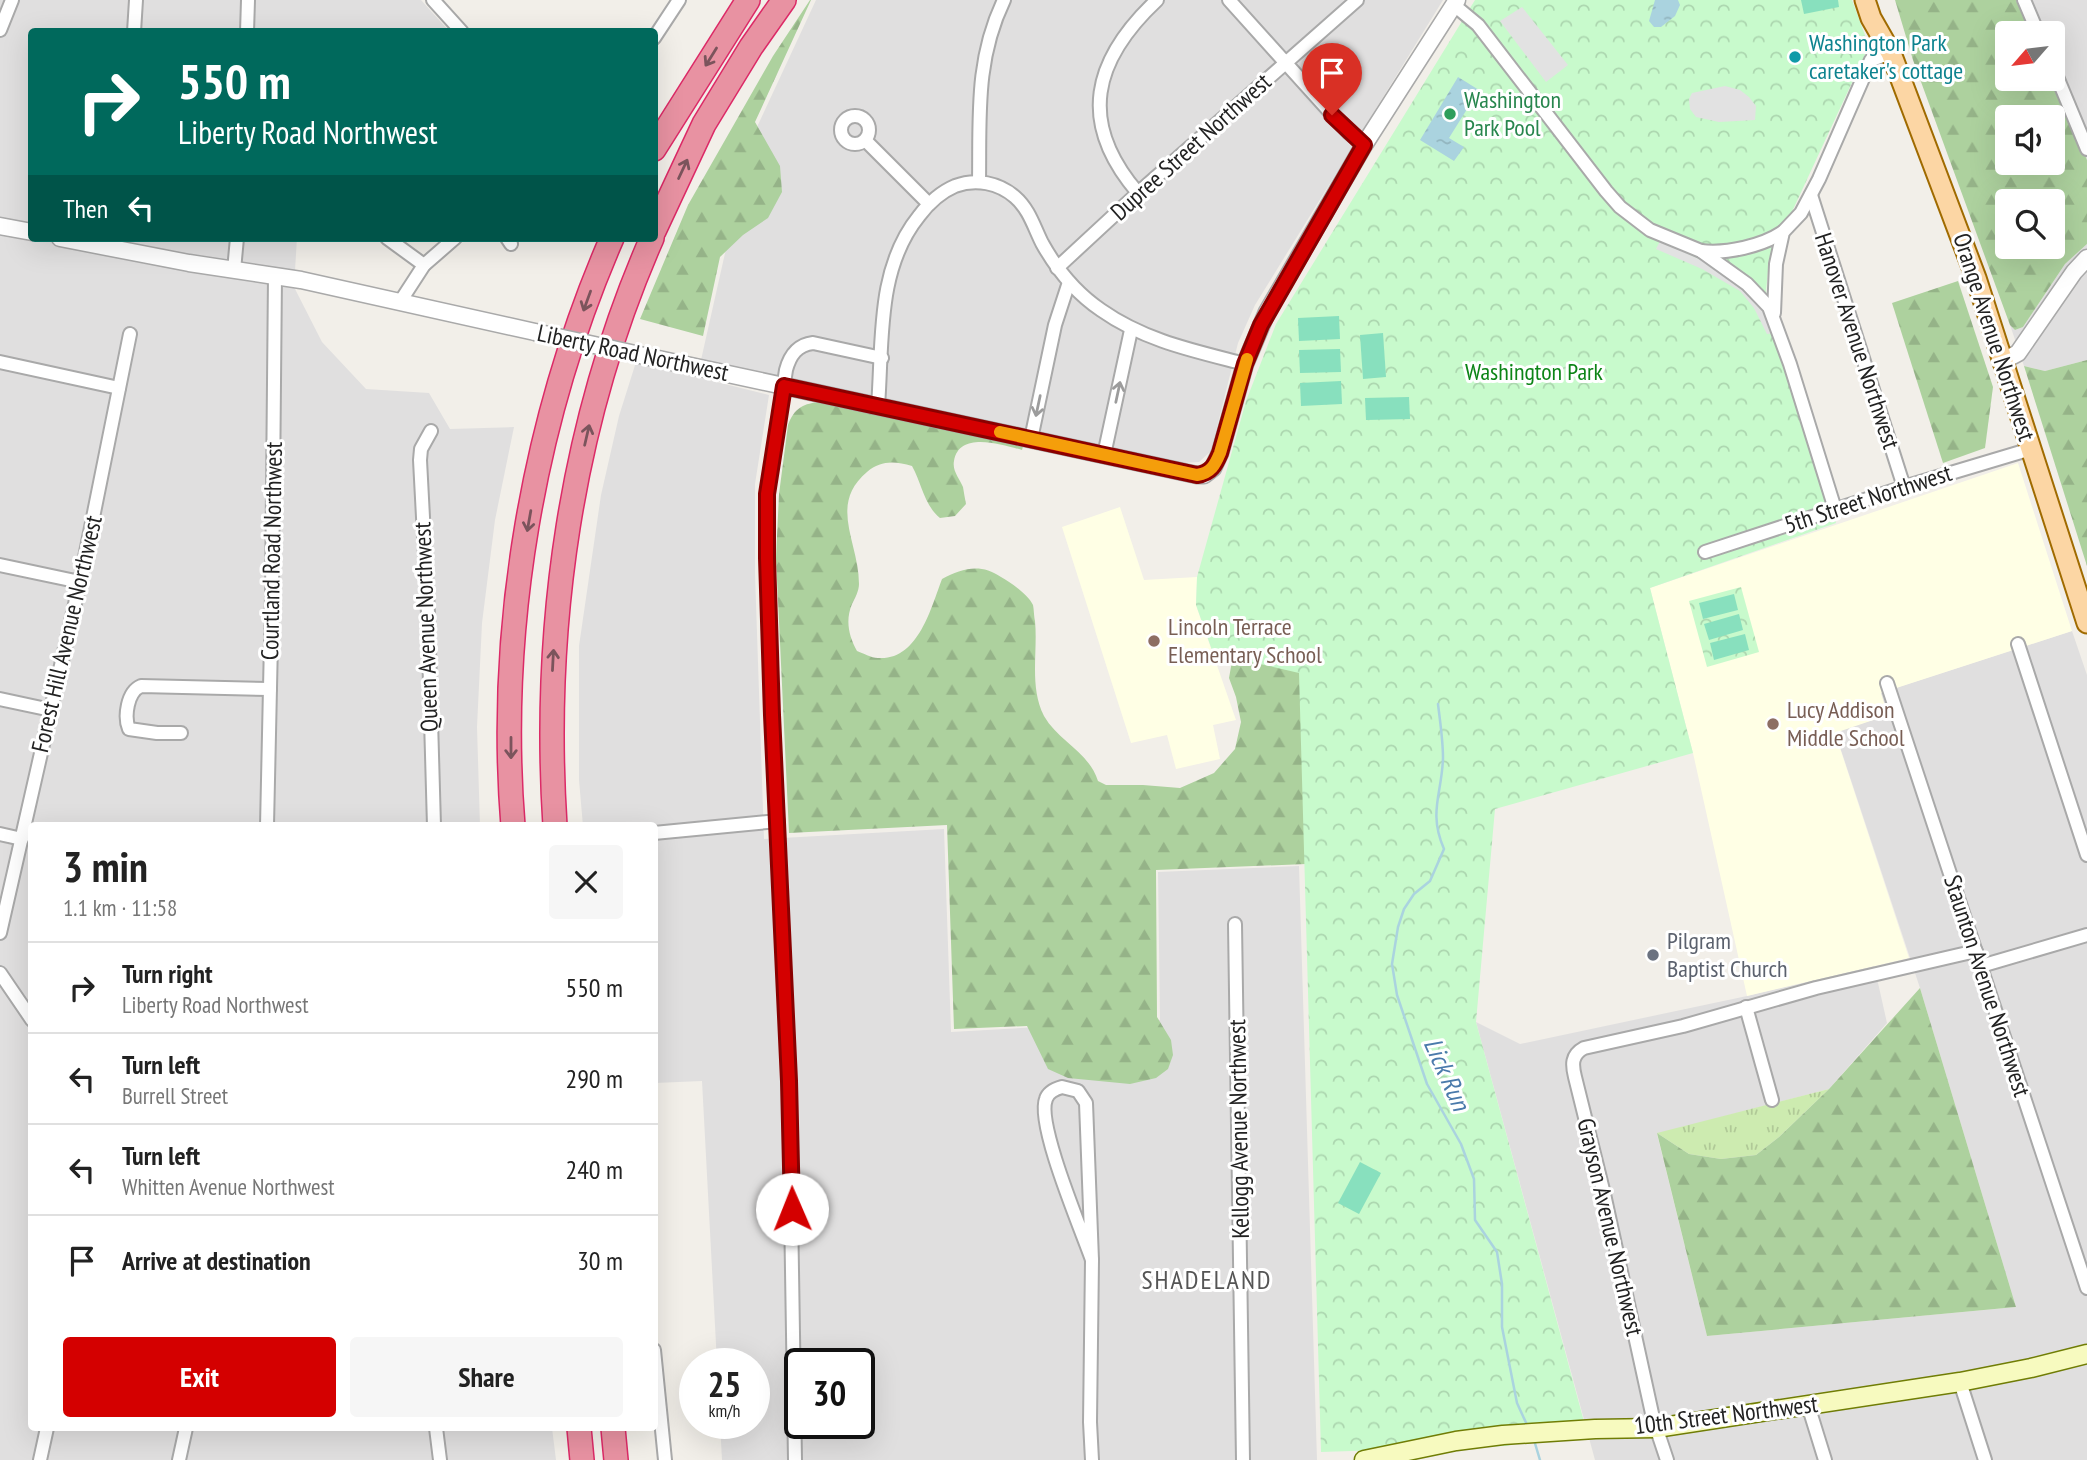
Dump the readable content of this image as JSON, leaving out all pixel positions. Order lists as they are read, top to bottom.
{
  "streets": {
    "main road": ["Orange Avenue Northwest", "10th Street Northwest"],
    "street": [
      "Dupree Street Northwest",
      "Hanover Avenue Northwest",
      "Liberty Road Northwest",
      "5th Street Northwest",
      "Courtland Road Northwest",
      "Queen Avenue Northwest",
      "Forest Hill Avenue Northwest",
      "Staunton Avenue Northwest",
      "Kellogg Avenue Northwest",
      "Grayson Avenue Northwest"
    ]
  },
  "crossings": [
    ["Orange Avenue Northwest", "5th Street Northwest"],
    ["Hanover Avenue Northwest", "5th Street Northwest"],
    ["Liberty Road Northwest", "Courtland Road Northwest"],
    ["Staunton Avenue Northwest", "Grayson Avenue Northwest"],
    ["Grayson Avenue Northwest", "10th Street Northwest"]
  ],
  "districts": ["SHADELAND"],
  "water": ["Lick Run"],
  "parks": ["Washington Park"],
  "places": [
    "Washington Park caretaker's cottage",
    "Washington Park Pool",
    "Lincoln Terrace Elementary School",
    "Lucy Addison Middle School",
    "Pilgram Baptist Church"
  ],
  "north": "bottom left",
  "page": {
    "turn": ["550 m", "Liberty Road Northwest"],
    "then": "Then",
    "heading": ["3 min", "1.1 km · 11:58"],
    "list": [
      {
        "name": "Turn right",
        "note": "Liberty Road Northwest",
        "value": "550 m"
      },
      {
        "name": "Turn left",
        "note": "Burrell Street",
        "value": "290 m"
      },
      {
        "name": "Turn left",
        "note": "Whitten Avenue Northwest",
        "value": "240 m"
      },
      {
        "name": "Arrive at destination",
        "value": "30 m"
      }
    ],
    "buttons": ["Exit", "Share"],
    "speed": "25 km/h",
    "limit": "30"
  }
}
